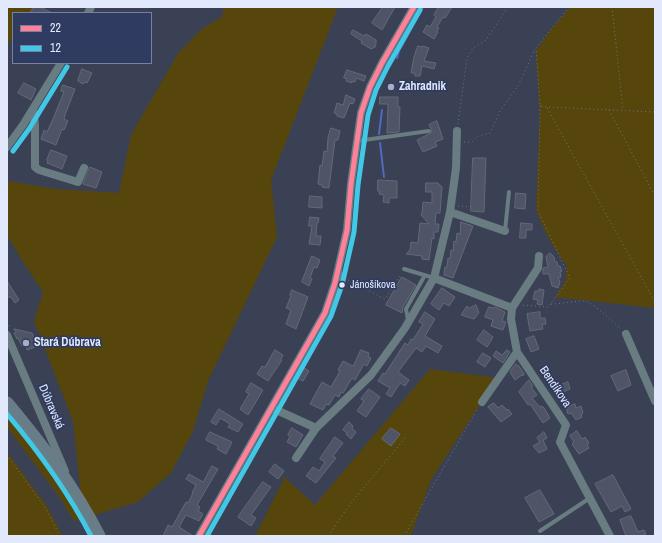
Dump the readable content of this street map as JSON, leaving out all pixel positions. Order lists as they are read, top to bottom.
{
  "streets": {
    "street": ["Bendíkova", "Dúbravská"]
  },
  "places": ["Zahradnik", "Jánošíkova", "Stará Dúbrava"],
  "lines": ["transit line 22", "transit line 12"],
  "legend": ["22", "12"]
}
